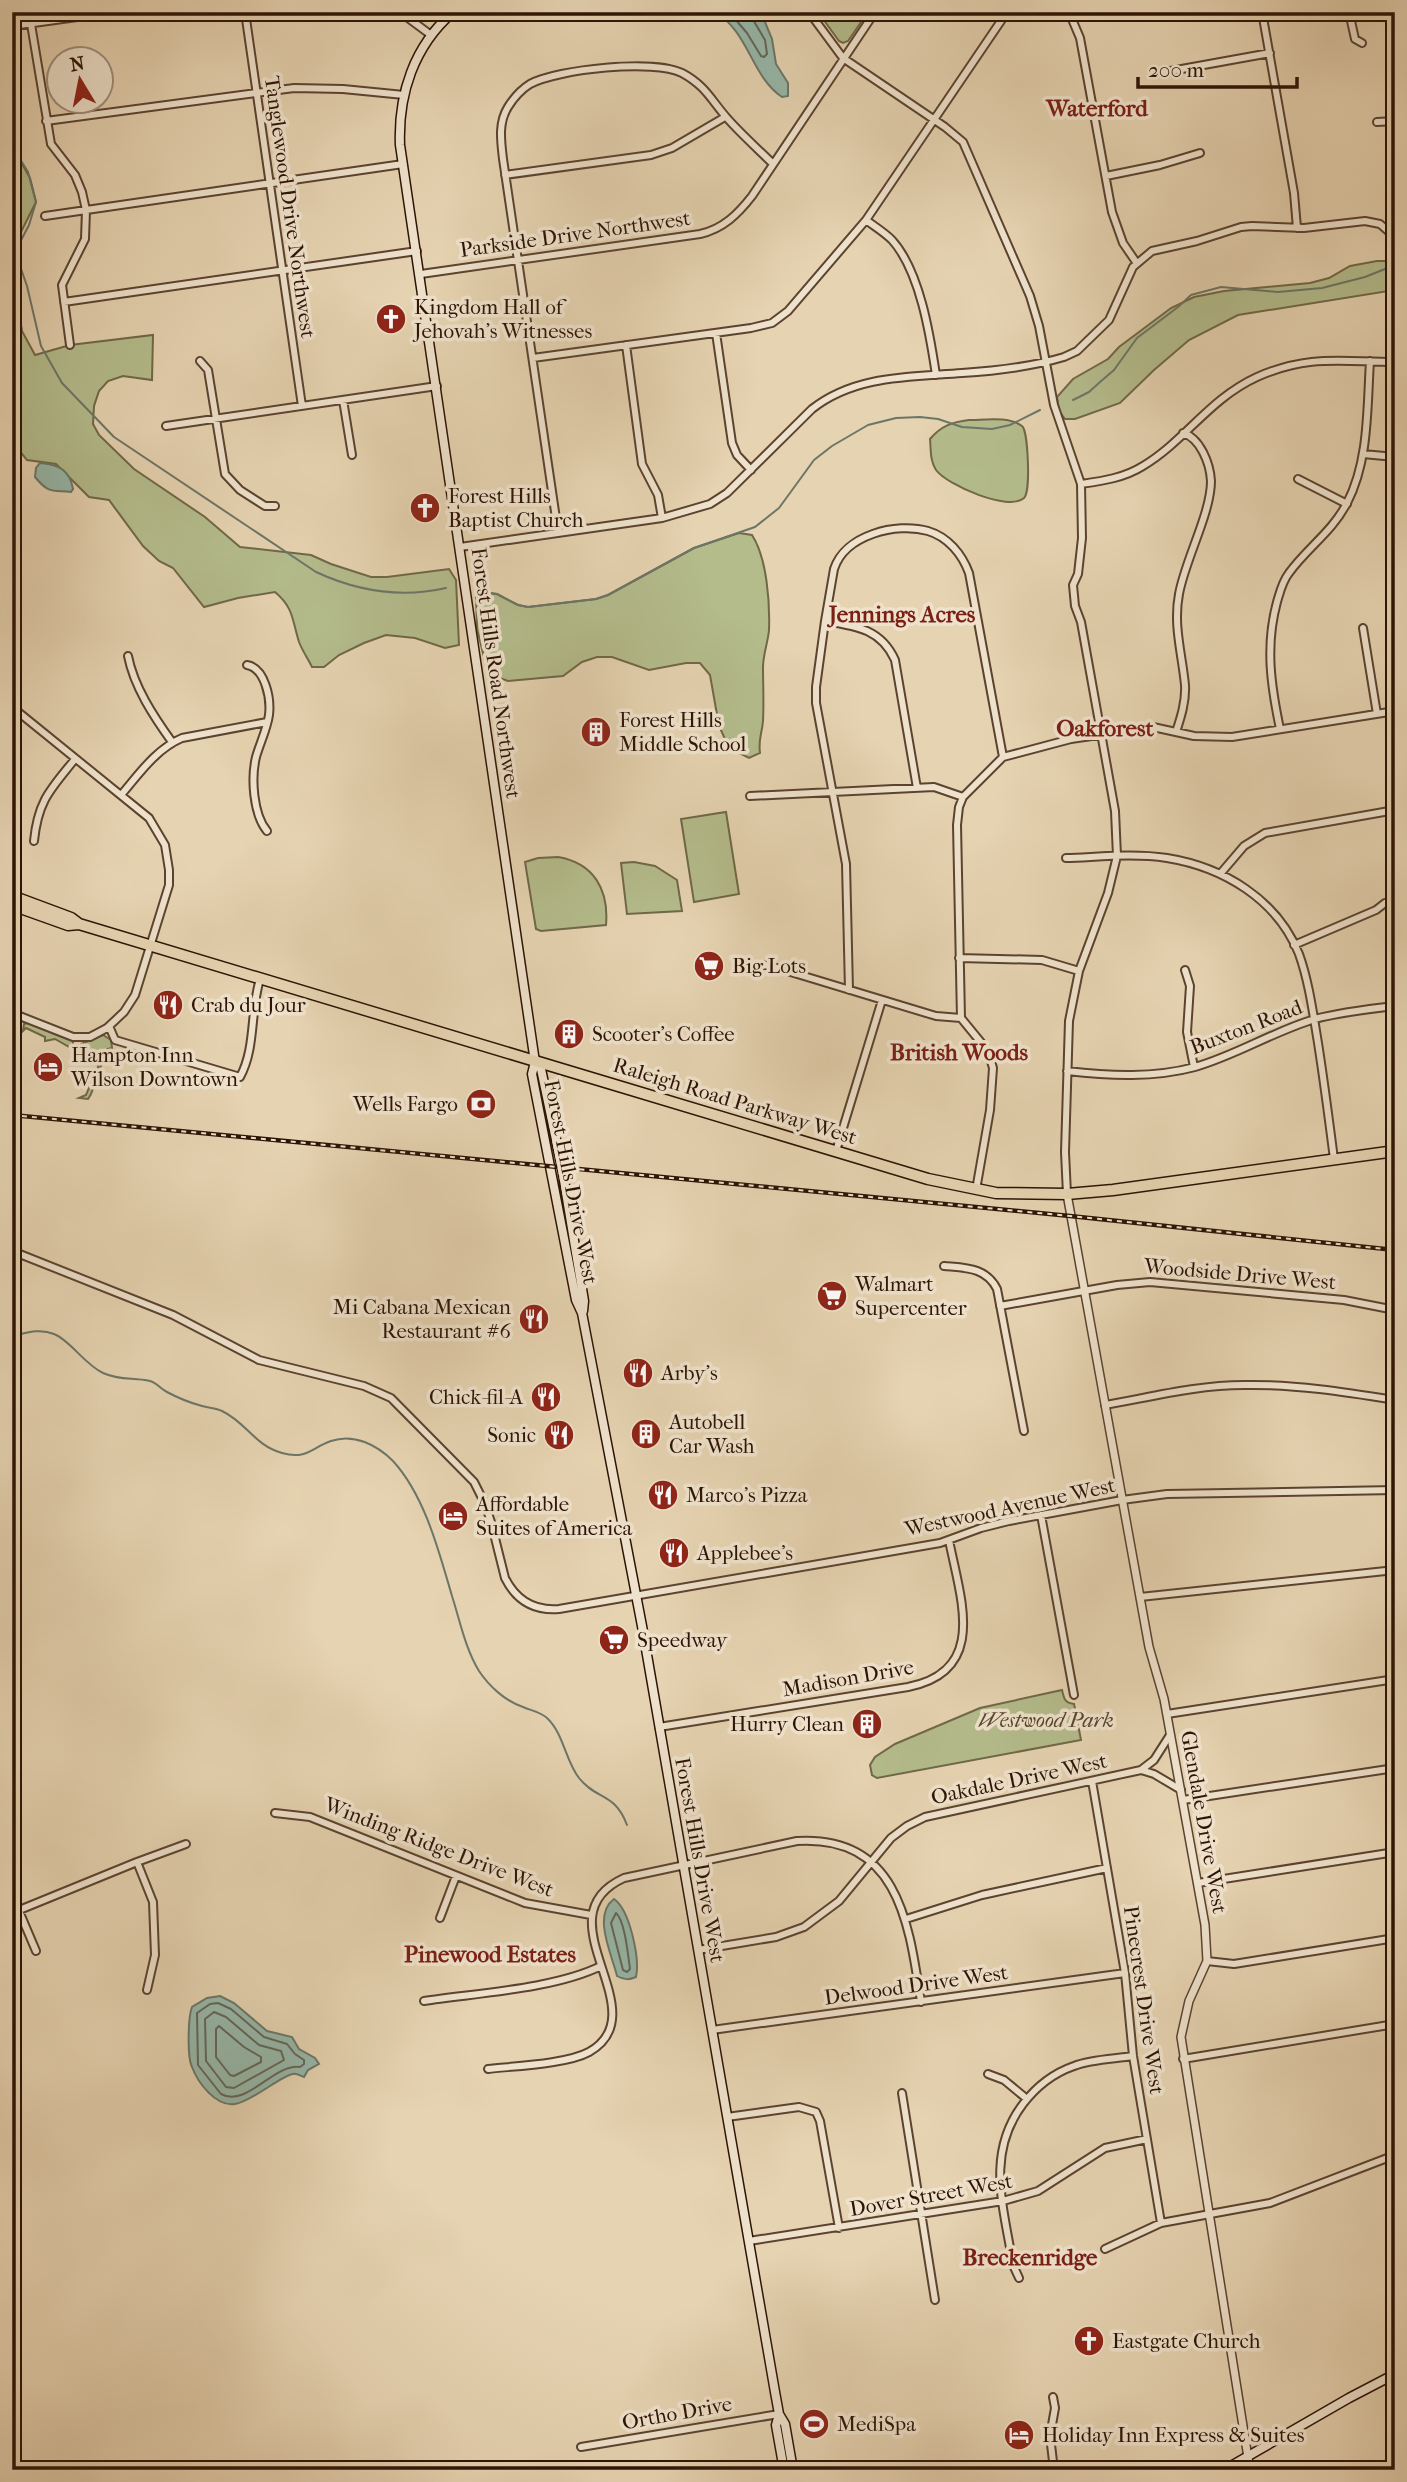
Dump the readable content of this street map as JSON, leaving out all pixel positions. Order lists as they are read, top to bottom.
{
  "streets": {
    "main road": ["Forest Hills Road Northwest", "Raleigh Road Parkway West", "Forest Hills Drive West"],
    "street": [
      "Tanglewood Drive Northwest",
      "Parkside Drive Northwest",
      "Buxton Road",
      "Woodside Drive West",
      "Westwood Avenue West",
      "Madison Drive",
      "Oakdale Drive West",
      "Glendale Drive West",
      "Winding Ridge Drive West",
      "Delwood Drive West",
      "Pinecrest Drive West",
      "Dover Street West",
      "Ortho Drive"
    ]
  },
  "crossings": [
    ["Parkside Drive Northwest", "Forest Hills Road Northwest"],
    ["Forest Hills Road Northwest", "Raleigh Road Parkway West"],
    ["Forest Hills Road Northwest", "Forest Hills Drive West"],
    ["Raleigh Road Parkway West", "Forest Hills Drive West"],
    ["Raleigh Road Parkway West", "Glendale Drive West"],
    ["Forest Hills Drive West", "Westwood Avenue West"],
    ["Forest Hills Drive West", "Madison Drive"],
    ["Forest Hills Drive West", "Oakdale Drive West"],
    ["Forest Hills Drive West", "Delwood Drive West"],
    ["Forest Hills Drive West", "Dover Street West"],
    ["Forest Hills Drive West", "Ortho Drive"],
    ["Woodside Drive West", "Glendale Drive West"],
    ["Westwood Avenue West", "Madison Drive"],
    ["Westwood Avenue West", "Glendale Drive West"],
    ["Oakdale Drive West", "Pinecrest Drive West"],
    ["Delwood Drive West", "Pinecrest Drive West"],
    ["Pinecrest Drive West", "Dover Street West"]
  ],
  "districts": [
    "Waterford",
    "Jennings Acres",
    "Oakforest",
    "British Woods",
    "Pinewood Estates",
    "Breckenridge"
  ],
  "parks": ["Westwood Park"],
  "places": {
    "church": ["Kingdom Hall of Jehovah’s Witnesses", "Forest Hills Baptist Church", "Eastgate Church"],
    "building": [
      "Forest Hills Middle School",
      "Scooter's Coffee",
      "Autobell Car Wash",
      "Hurry Clean"
    ],
    "supermarket": ["Big Lots", "Walmart Supercenter", "Speedway"],
    "restaurant": [
      "Crab du Jour",
      "Mi Cabana Mexican Restaurant #6",
      "Arby's",
      "Chick-fil-A",
      "Sonic",
      "Marco's Pizza",
      "Applebee's"
    ],
    "hotel": ["Hampton Inn Wilson Downtown", "Affordable Suites of America", "Holiday Inn Express & Suites"],
    "bank": ["Wells Fargo"],
    "sports": ["MediSpa"]
  },
  "scale_bar": "200 m",
  "north": "top"
}
